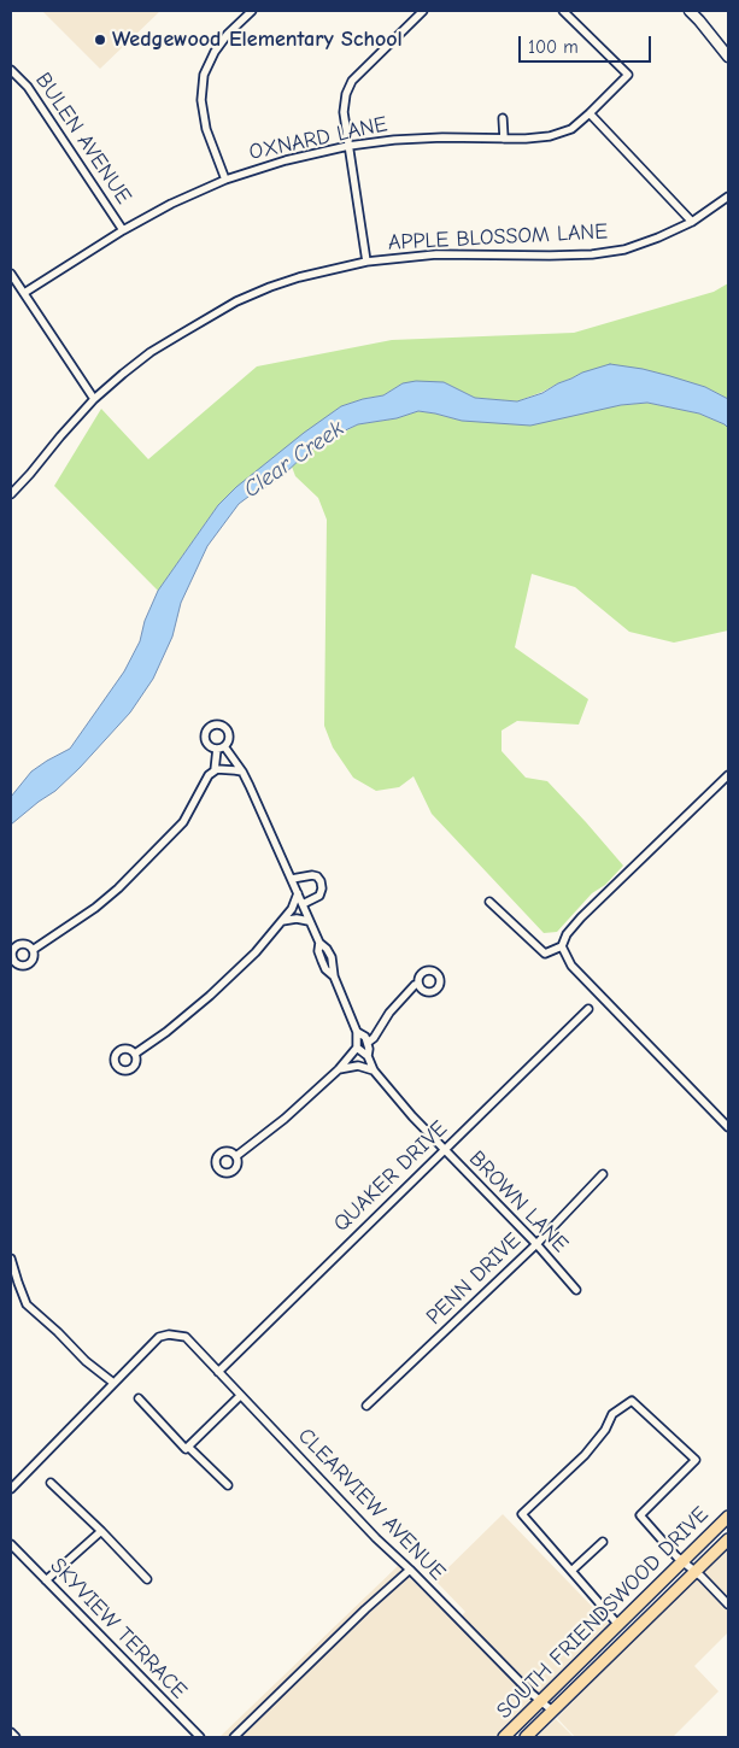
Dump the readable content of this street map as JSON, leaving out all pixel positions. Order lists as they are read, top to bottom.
{
  "streets": {
    "main road": ["SOUTH FRIENDSWOOD DRIVE"],
    "street": [
      "BULEN AVENUE",
      "OXNARD LANE",
      "APPLE BLOSSOM LANE",
      "QUAKER DRIVE",
      "BROWN LANE",
      "PENN DRIVE",
      "CLEARVIEW AVENUE",
      "SKYVIEW TERRACE"
    ]
  },
  "crossings": [
    ["BULEN AVENUE", "OXNARD LANE"],
    ["QUAKER DRIVE", "BROWN LANE"],
    ["QUAKER DRIVE", "CLEARVIEW AVENUE"],
    ["BROWN LANE", "PENN DRIVE"],
    ["CLEARVIEW AVENUE", "SOUTH FRIENDSWOOD DRIVE"]
  ],
  "water": ["Clear Creek"],
  "places": ["Wedgewood Elementary School"],
  "scale_bar": "100 m"
}
